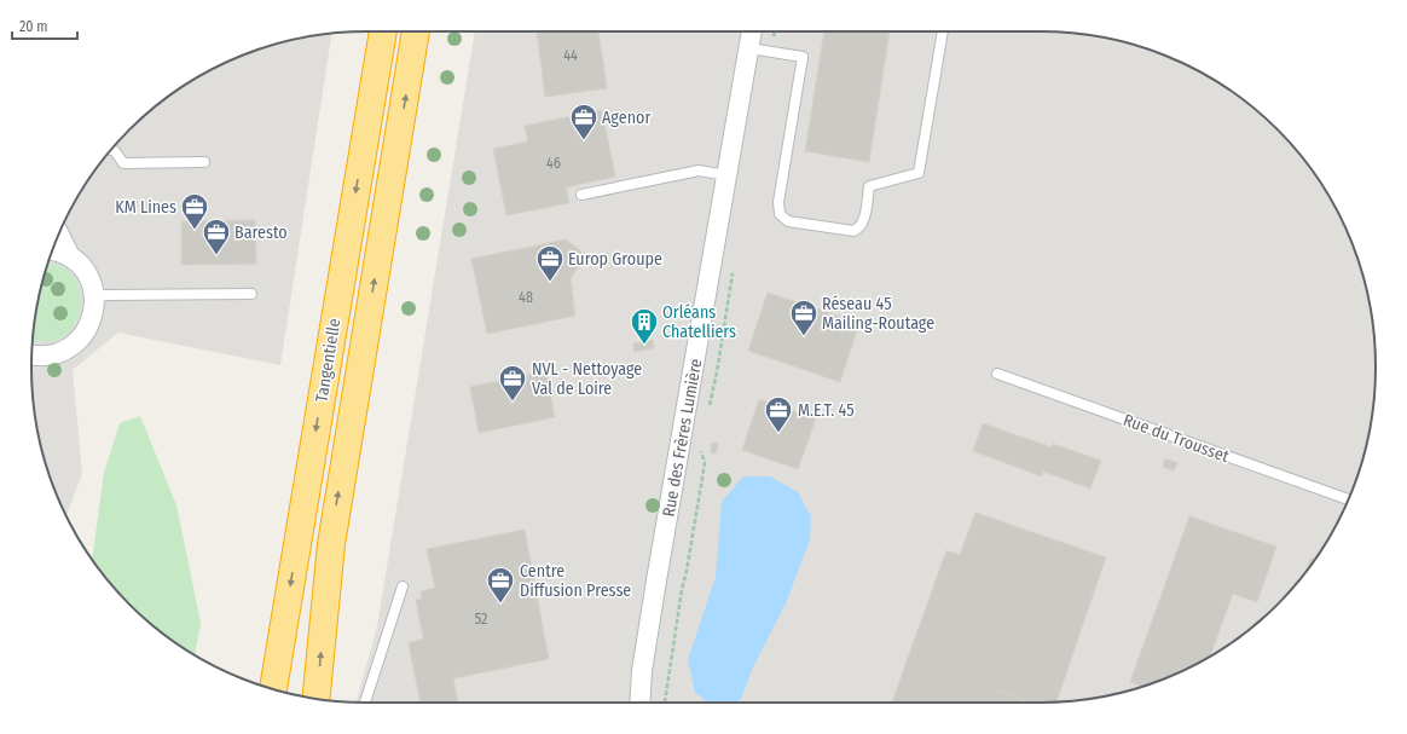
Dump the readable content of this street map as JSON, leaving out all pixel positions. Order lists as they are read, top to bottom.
{
  "streets": {
    "highway": ["Tangentielle"],
    "street": ["Rue des Frères Lumière"],
    "lane": ["Rue du Trousset"]
  },
  "places": {
    "office": [
      "Agenor",
      "KM Lines",
      "Baresto",
      "Europ Groupe",
      "Réseau 45 Mailing-Routage",
      "NVL - Nettoyage Val de Loire",
      "M.E.T. 45",
      "Centre Diffusion Presse"
    ],
    "building": ["Orléans Chatelliers"]
  },
  "house_numbers": [
    "44",
    "46",
    "48",
    "52"
  ],
  "scale_bar": "20 m"
}
